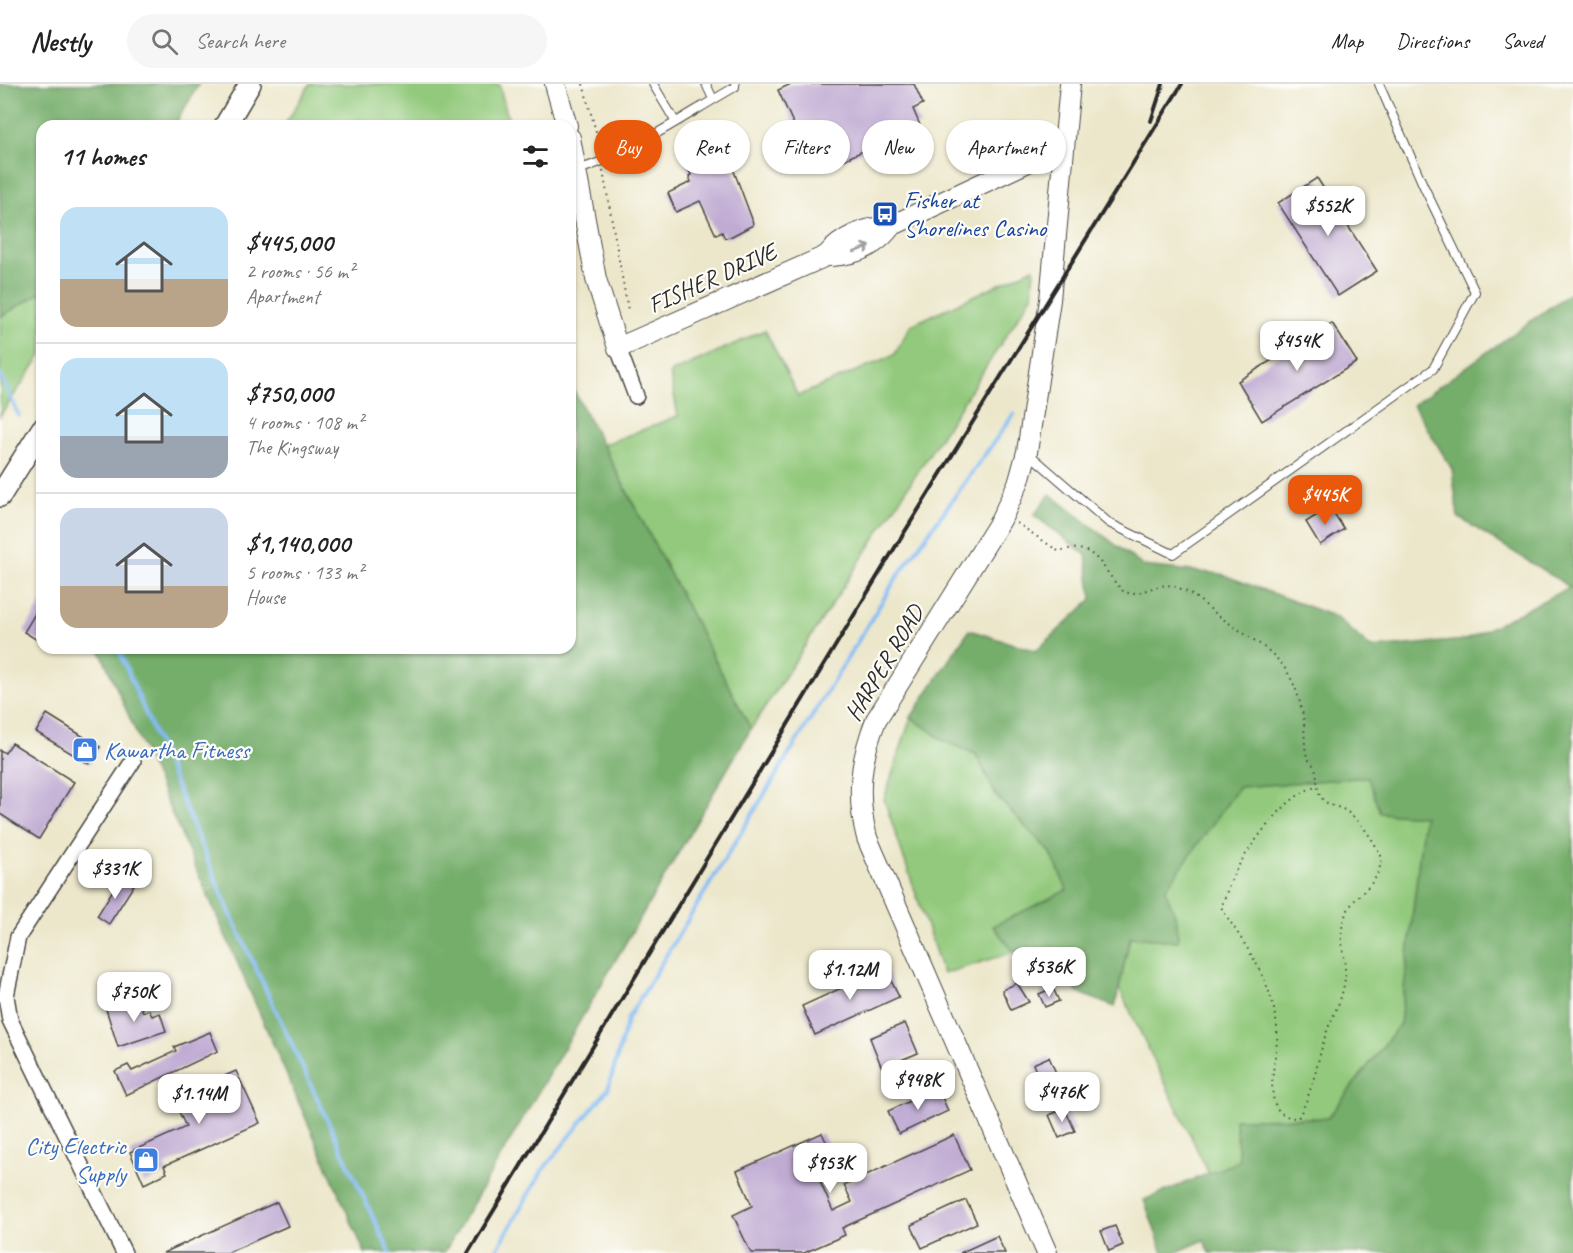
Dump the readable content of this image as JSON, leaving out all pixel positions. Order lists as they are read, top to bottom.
{
  "streets": {
    "street": ["FISHER DRIVE", "HARPER ROAD"]
  },
  "places": {
    "bus stop": ["Fisher at Shorelines Casino"],
    "shop": ["Kawartha Fitness", "City Electric Supply"]
  },
  "page": {
    "header": "Nestly",
    "search": "Search here",
    "nav": ["Map", "Directions", "Saved"],
    "chip": [
      "Buy",
      "Rent",
      "Filters",
      "New",
      "Apartment"
    ],
    "heading": "11 homes",
    "price": [
      "$552K",
      "$454K",
      "$445K",
      "$331K",
      "$536K",
      "$1.12M",
      "$750K",
      "$948K",
      "$476K",
      "$1.14M",
      "$953K"
    ],
    "list": [
      {
        "name": "$445,000",
        "note": "2 rooms · 56 m² · Apartment"
      },
      {
        "name": "$750,000",
        "note": "4 rooms · 108 m² · The Kingsway"
      },
      {
        "name": "$1,140,000",
        "note": "5 rooms · 133 m² · House"
      }
    ]
  }
}
